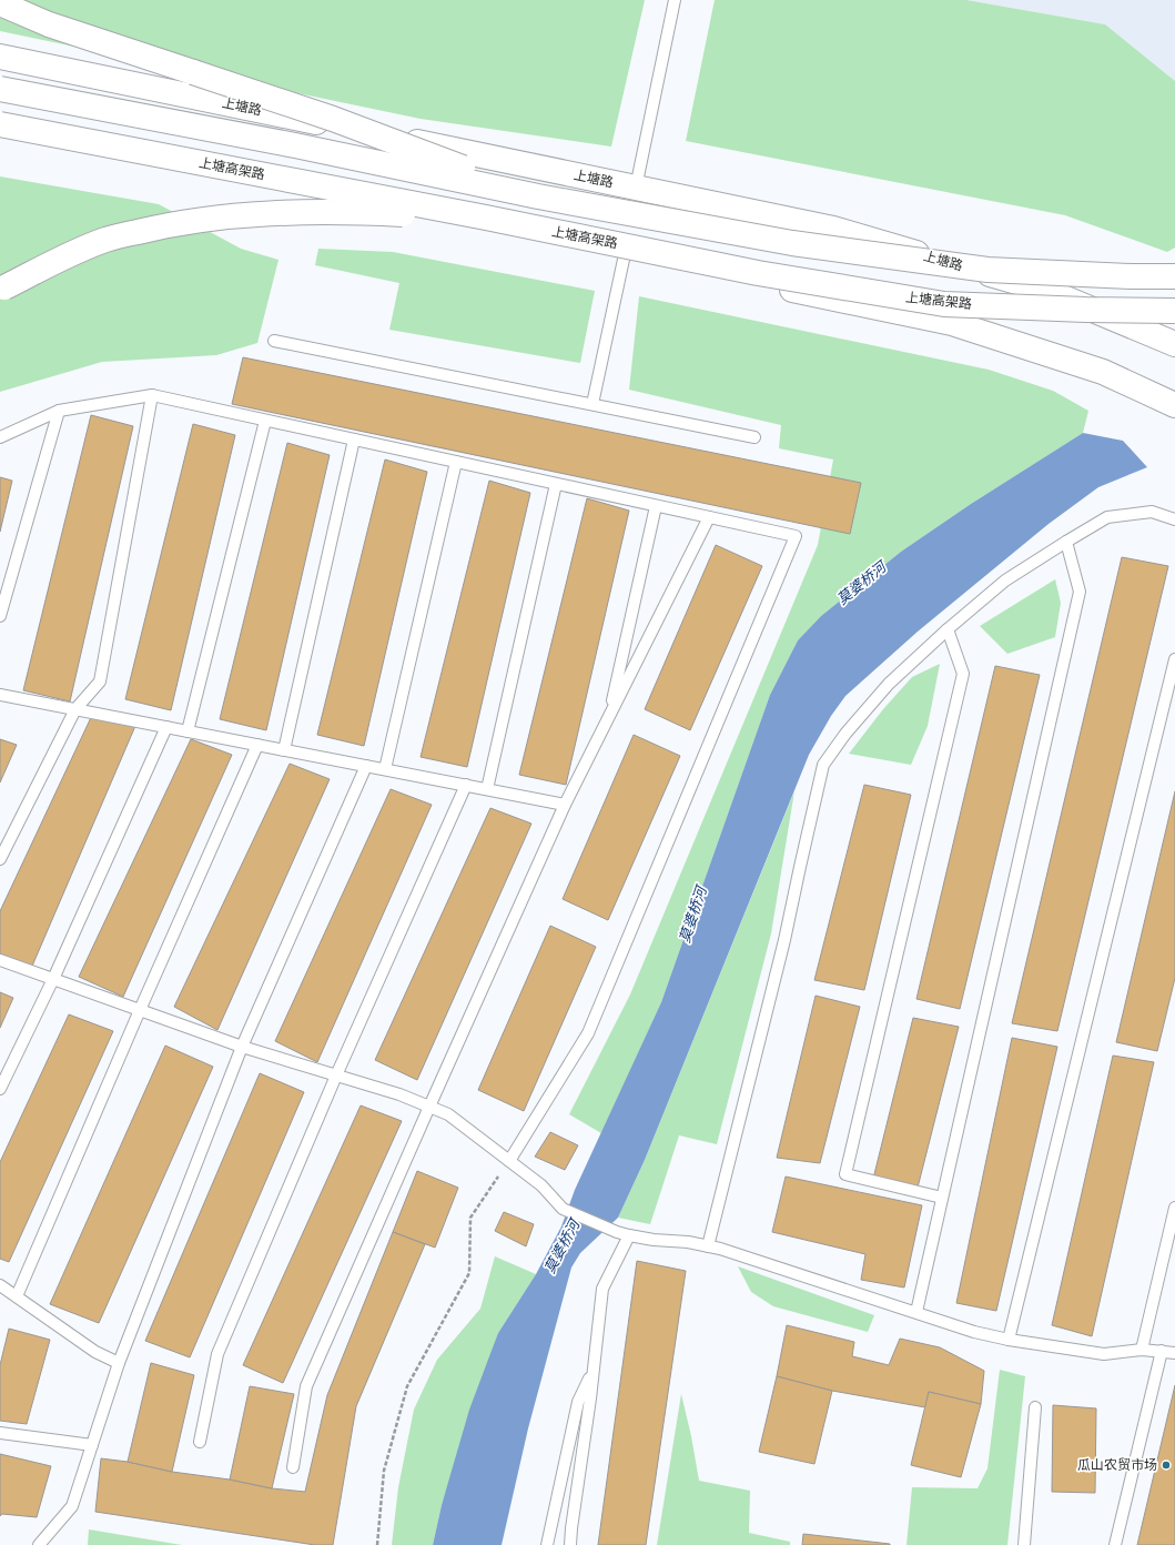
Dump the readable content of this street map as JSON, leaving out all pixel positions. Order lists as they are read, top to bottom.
{
  "streets": {
    "main road": ["上塘路", "上塘高架路"]
  },
  "water": ["莫婆桥河"],
  "places": ["瓜山农贸市场"]
}
